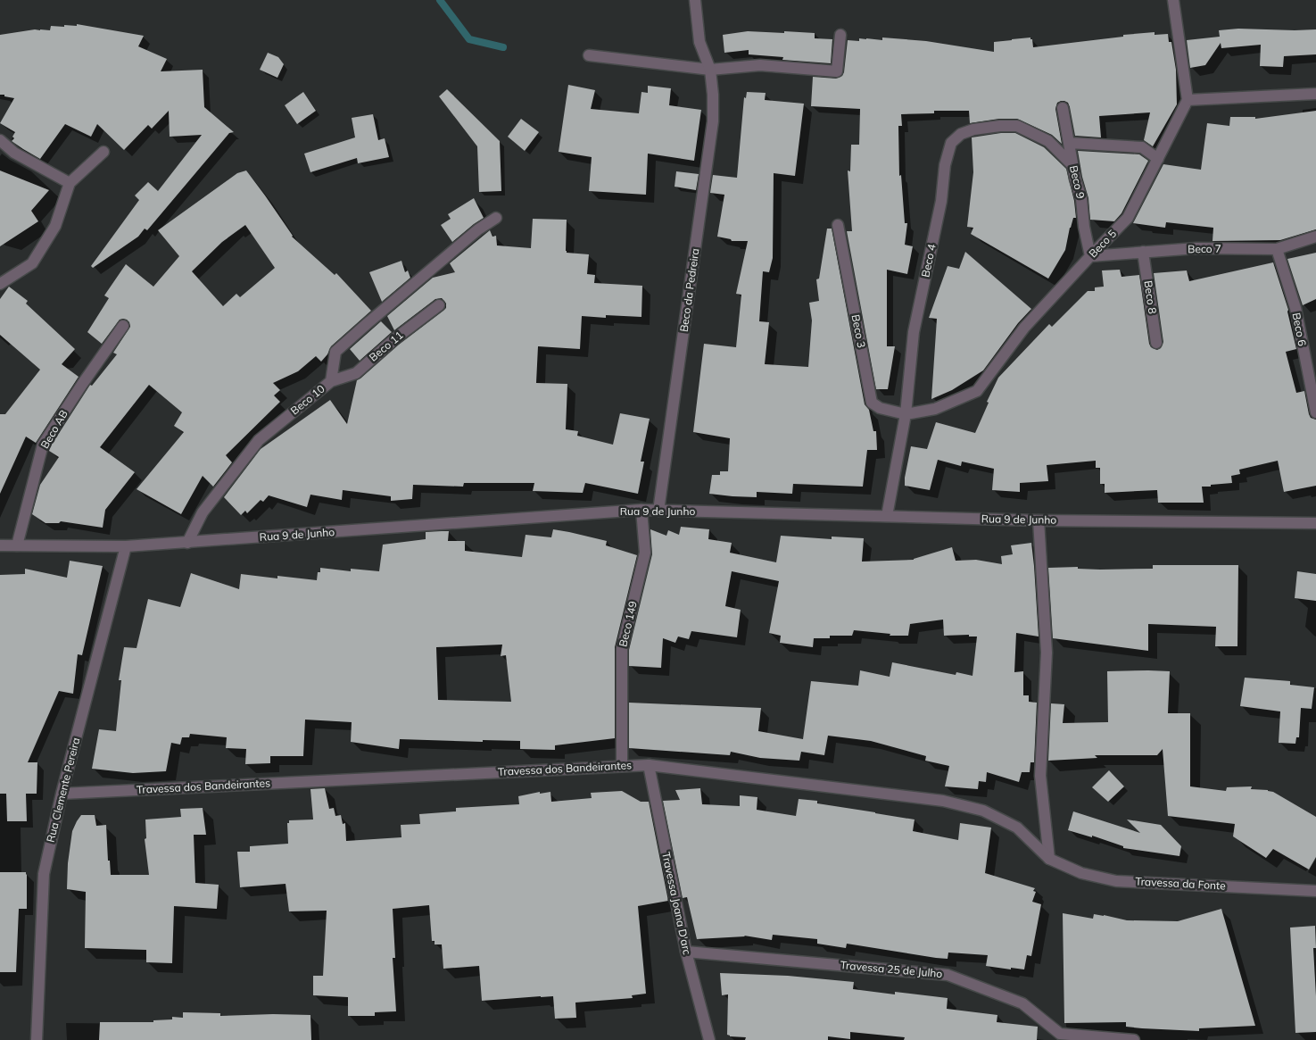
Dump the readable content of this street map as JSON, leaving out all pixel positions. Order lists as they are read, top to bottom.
{
  "streets": {
    "street": [
      "Beco 9",
      "Beco 5",
      "Beco 7",
      "Beco 4",
      "Beco da Pedreira",
      "Beco 8",
      "Beco 6",
      "Beco 3",
      "Beco 11",
      "Beco 10",
      "Beco AB",
      "Rua 9 de Junho",
      "Beco 149",
      "Travessa dos Bandeirantes",
      "Rua Clemente Pereira",
      "Travessa da Fonte",
      "Travessa Joana D'arc",
      "Travessa 25 de Julho"
    ]
  },
  "crossings": [
    ["Beco 9", "Beco 5"],
    ["Beco 9", "Beco 7"],
    ["Beco 9", "Beco 4"],
    ["Beco 5", "Beco 7"],
    ["Beco 5", "Beco 4"],
    ["Beco 5", "Beco 3"],
    ["Beco 7", "Beco 8"],
    ["Beco 7", "Beco 6"],
    ["Beco 4", "Beco 3"],
    ["Beco 4", "Rua 9 de Junho"],
    ["Beco da Pedreira", "Rua 9 de Junho"],
    ["Beco 11", "Beco 10"],
    ["Beco 10", "Rua 9 de Junho"],
    ["Beco AB", "Rua 9 de Junho"],
    ["Rua 9 de Junho", "Beco 149"],
    ["Rua 9 de Junho", "Rua Clemente Pereira"],
    ["Beco 149", "Travessa dos Bandeirantes"],
    ["Travessa dos Bandeirantes", "Rua Clemente Pereira"],
    ["Travessa dos Bandeirantes", "Travessa da Fonte"],
    ["Travessa dos Bandeirantes", "Travessa Joana D'arc"],
    ["Travessa Joana D'arc", "Travessa 25 de Julho"]
  ]
}
